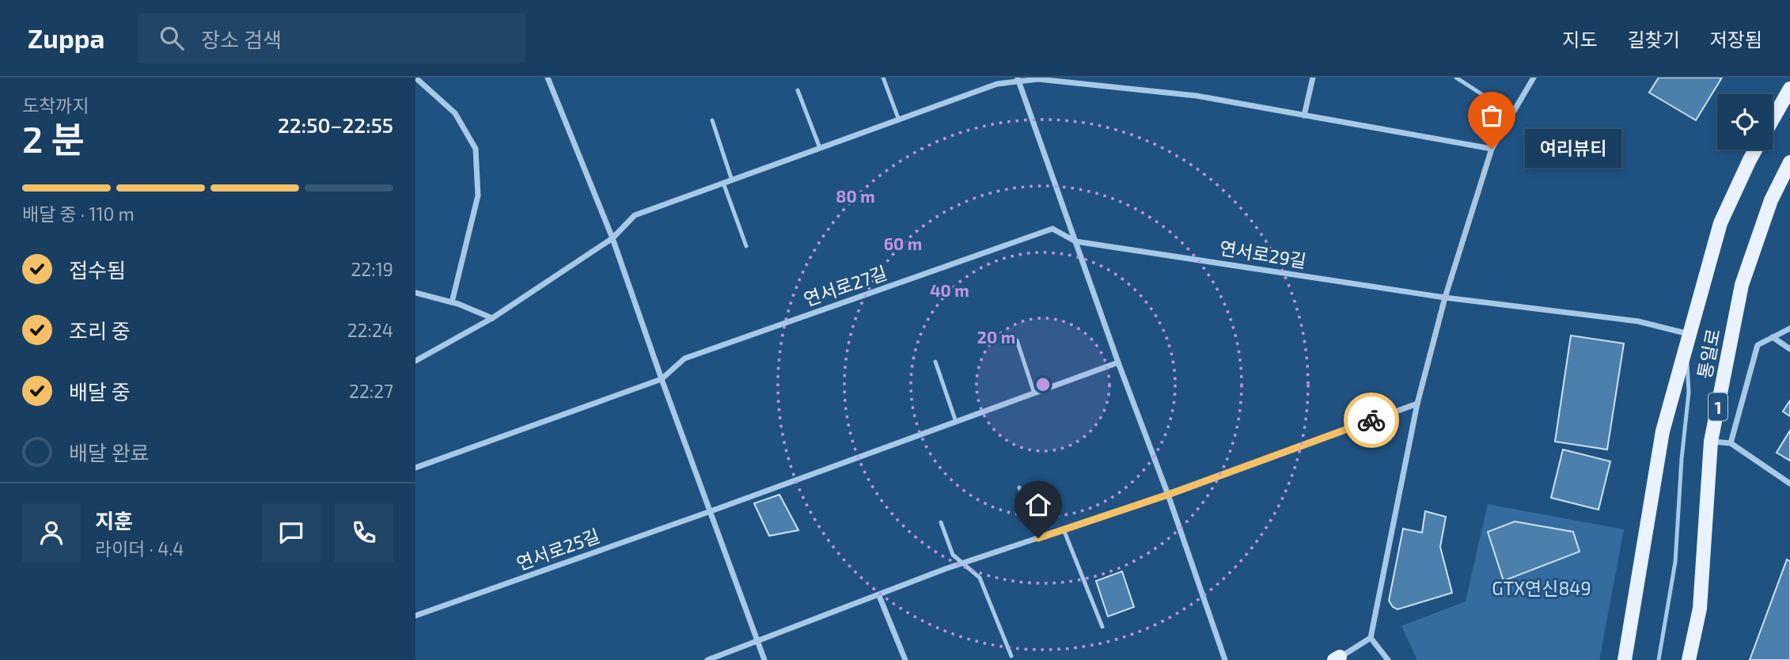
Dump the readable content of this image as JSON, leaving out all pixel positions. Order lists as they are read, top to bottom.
{
  "streets": {
    "main road": ["통일로", "1"],
    "street": ["연서로29길", "연서로27길", "연서로25길"]
  },
  "crossings": [
    ["연서로29길", "연서로27길"],
    ["연서로29길", "통일로"]
  ],
  "parks": ["GTX연신849"],
  "places": ["여리뷰티"],
  "page": {
    "header": "Zuppa",
    "search": "장소 검색",
    "nav": ["지도", "길찾기", "저장됨"],
    "heading": ["2 분", "도착까지", "22:50–22:55"],
    "panel": ["지훈", "라이더 · 4.4"],
    "bubble": "여리뷰티",
    "bar": "배달 중 · 110 m",
    "list": [
      ["접수됨", "22:19"],
      ["조리 중", "22:24"],
      ["배달 중", "22:27"],
      "배달 완료"
    ]
  },
  "rings": [
    "80 m",
    "60 m",
    "40 m",
    "20 m"
  ]
}
